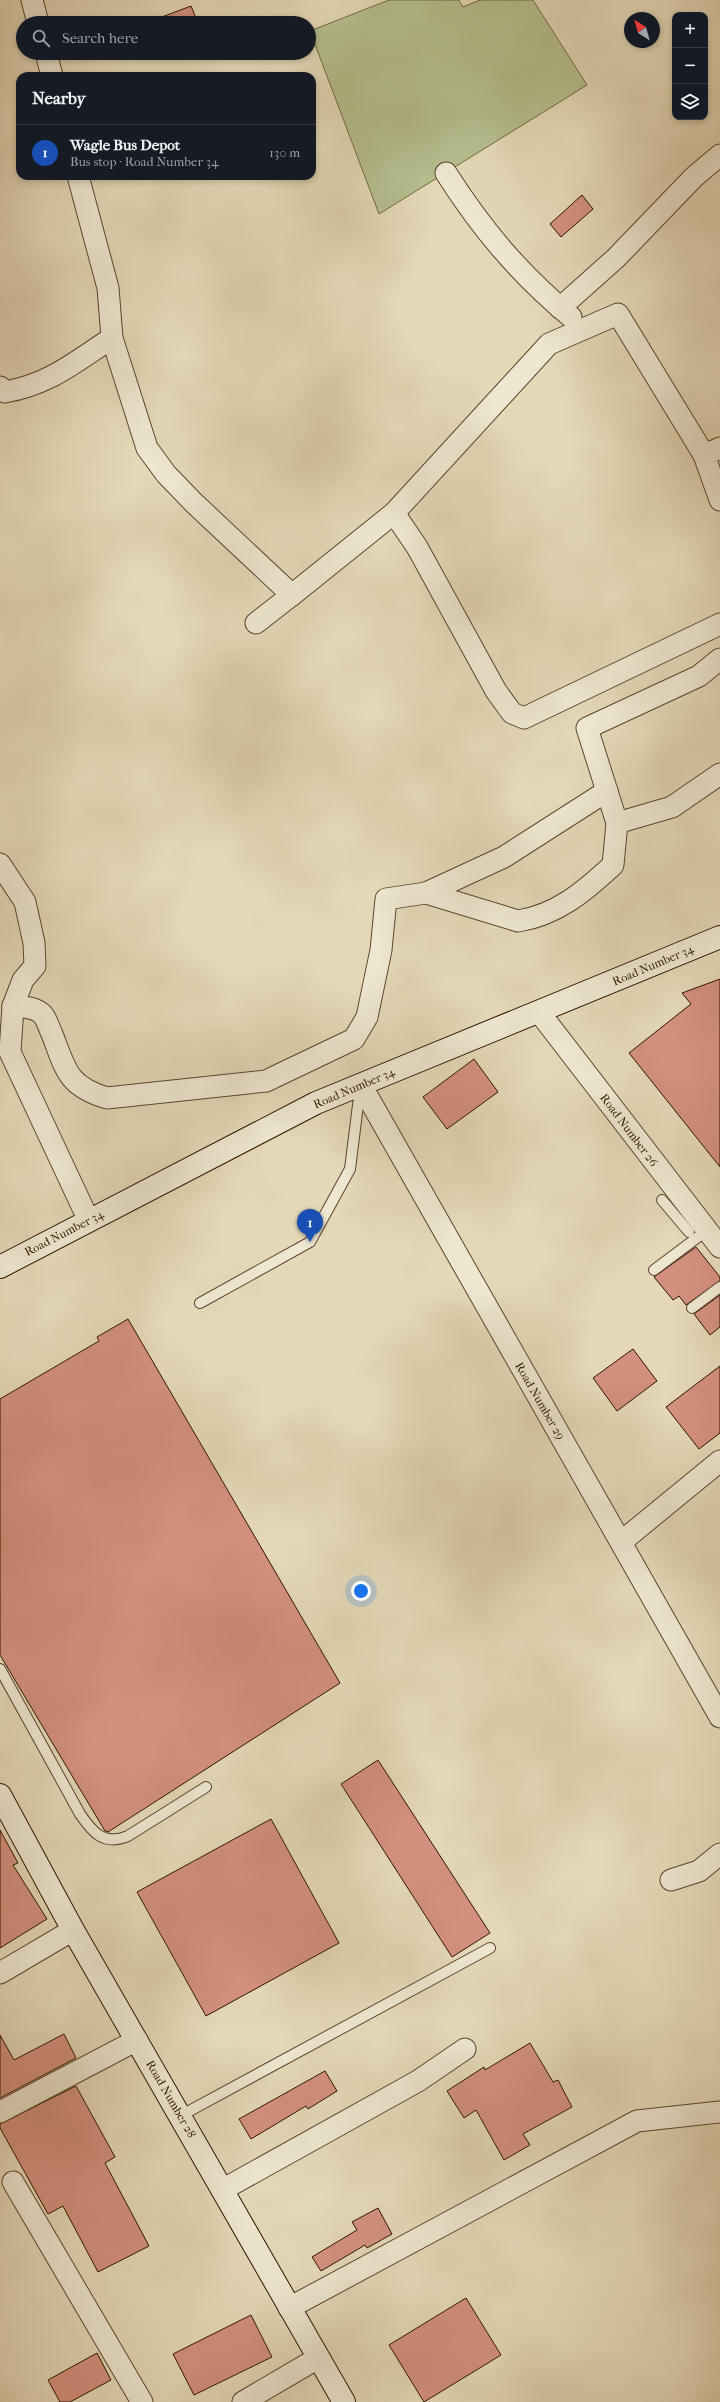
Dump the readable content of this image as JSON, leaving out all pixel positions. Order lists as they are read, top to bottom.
{
  "streets": {
    "street": [
      "Road Number 34",
      "Road Number 26",
      "Road Number 29",
      "Road Number 28"
    ]
  },
  "crossings": [
    ["Road Number 34", "Road Number 26"],
    ["Road Number 34", "Road Number 29"]
  ],
  "north": "top left",
  "page": {
    "map_buttons": ["+", "−"],
    "search": "Search here",
    "heading": "Nearby",
    "list": [
      {
        "mark": "1",
        "name": "Wagle Bus Depot",
        "note": "Bus stop · Road Number 34",
        "value": "130 m"
      }
    ],
    "pins": "1"
  }
}
